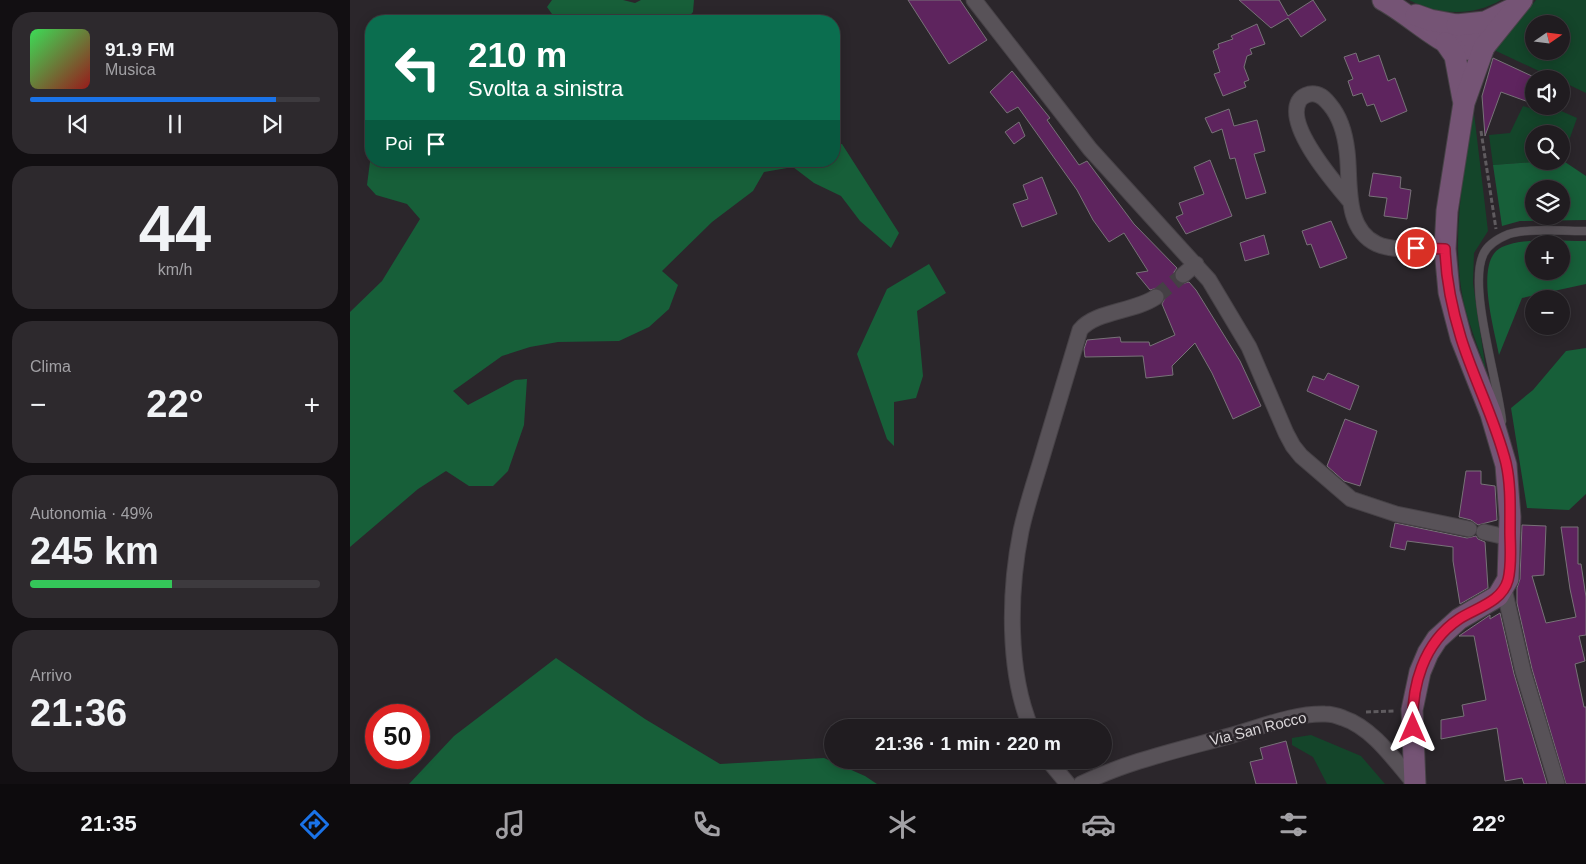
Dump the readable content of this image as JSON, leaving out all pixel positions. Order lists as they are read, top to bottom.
{
  "streets": {
    "street": ["Via San Rocco"]
  },
  "north": "right",
  "page": {
    "map_buttons": ["+", "−"],
    "turn": ["210 m", "Svolta a sinistra"],
    "song": ["91.9 FM", "Musica"],
    "then": "Poi",
    "tile": [
      ["44", "km/h"],
      "Clima",
      ["Autonomia · 49%", "245 km"],
      ["Arrivo", "21:36"]
    ],
    "heat": ["−", "22°", "+"],
    "limit": "50",
    "trip": "21:36 · 1 min · 220 m",
    "tabs": ["21:35", "22°"]
  }
}
